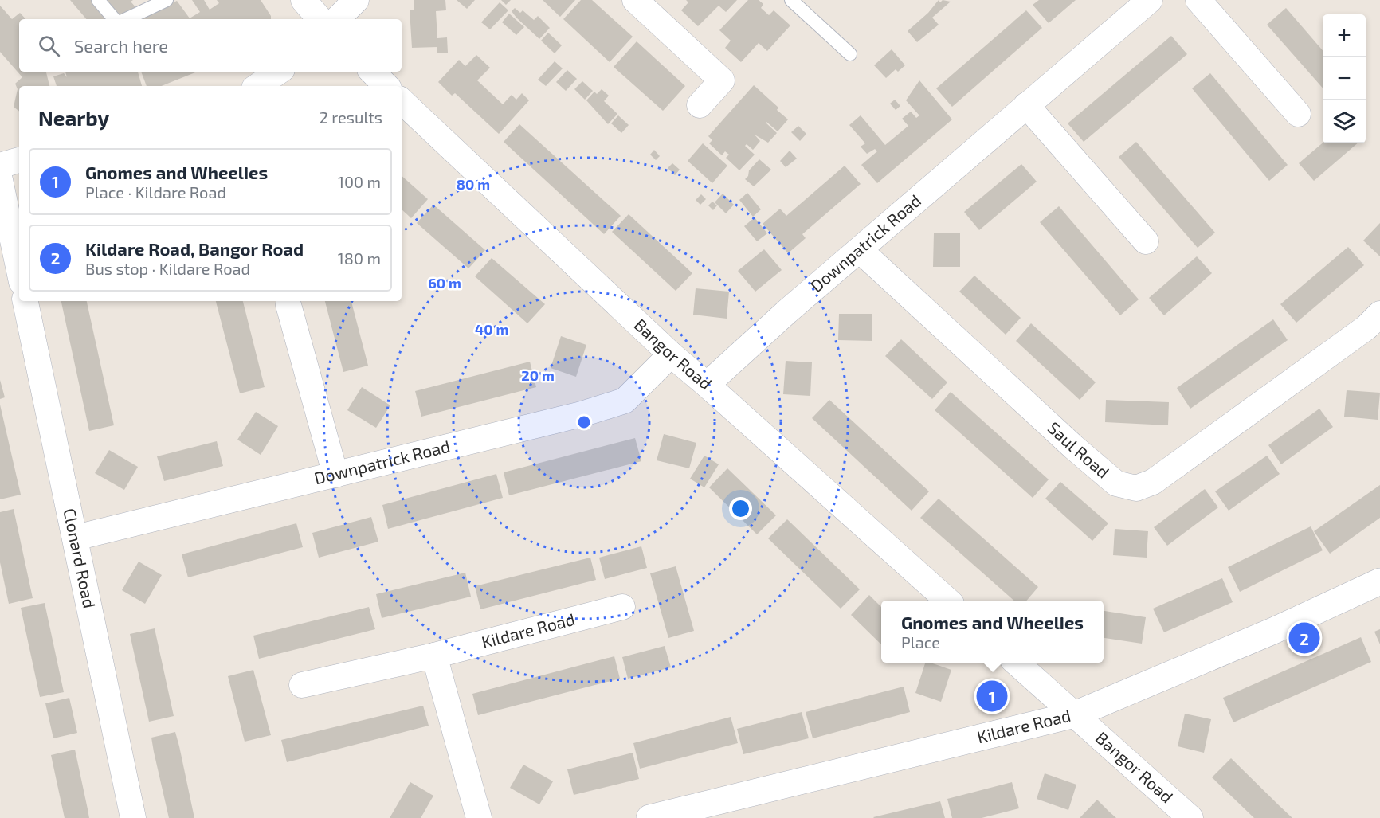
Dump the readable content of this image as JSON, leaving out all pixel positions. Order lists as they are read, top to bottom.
{
  "streets": {
    "street": [
      "Downpatrick Road",
      "Bangor Road",
      "Saul Road",
      "Clonard Road",
      "Kildare Road"
    ]
  },
  "crossings": [
    ["Downpatrick Road", "Bangor Road"],
    ["Downpatrick Road", "Saul Road"],
    ["Downpatrick Road", "Clonard Road"],
    ["Bangor Road", "Kildare Road"]
  ],
  "page": {
    "map_buttons": ["+", "−"],
    "search": "Search here",
    "heading": ["Nearby", "2 results"],
    "list": [
      {
        "mark": "1",
        "name": "Gnomes and Wheelies",
        "note": "Place · Kildare Road",
        "value": "100 m"
      },
      {
        "mark": "2",
        "name": "Kildare Road, Bangor Road",
        "note": "Bus stop · Kildare Road",
        "value": "180 m"
      }
    ],
    "popup": ["Gnomes and Wheelies", "Place"],
    "pins": ["2", "1"]
  },
  "rings": [
    "80 m",
    "60 m",
    "40 m",
    "20 m"
  ]
}
